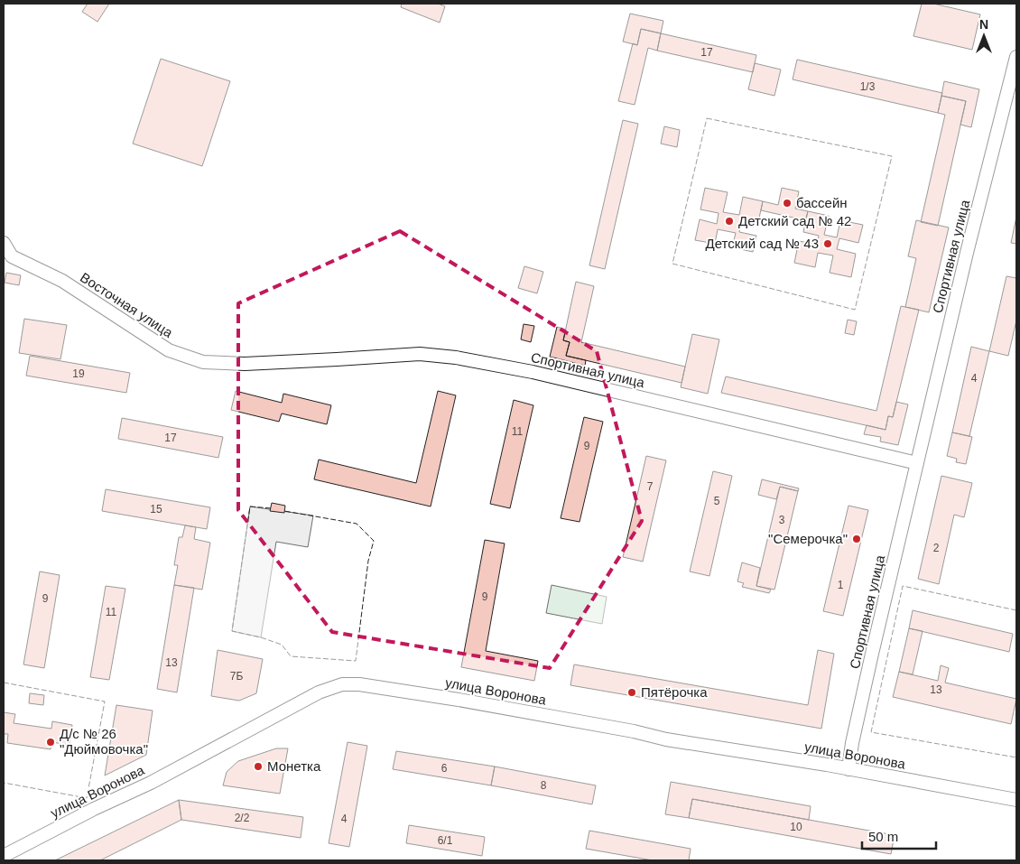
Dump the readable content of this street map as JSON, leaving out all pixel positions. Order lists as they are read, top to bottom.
{
  "streets": {
    "street": ["Спортивная улица", "Восточная улица", "улица Воронова"]
  },
  "crossings": [
    ["Спортивная улица", "Восточная улица"],
    ["Спортивная улица", "улица Воронова"]
  ],
  "places": [
    "бассейн",
    "Детский сад № 42",
    "Детский сад № 43",
    "\"Семерочка\"",
    "Пятёрочка",
    "Д/с № 26 \"Дюймовочка\"",
    "Монетка"
  ],
  "house_numbers": [
    "17",
    "1/3",
    "19",
    "4",
    "11",
    "17",
    "9",
    "7",
    "5",
    "15",
    "3",
    "2",
    "1",
    "9",
    "9",
    "11",
    "13",
    "7Б",
    "13",
    "6",
    "8",
    "2/2",
    "4",
    "10",
    "6/1"
  ],
  "scale_bar": "50 m",
  "north": "top"
}
